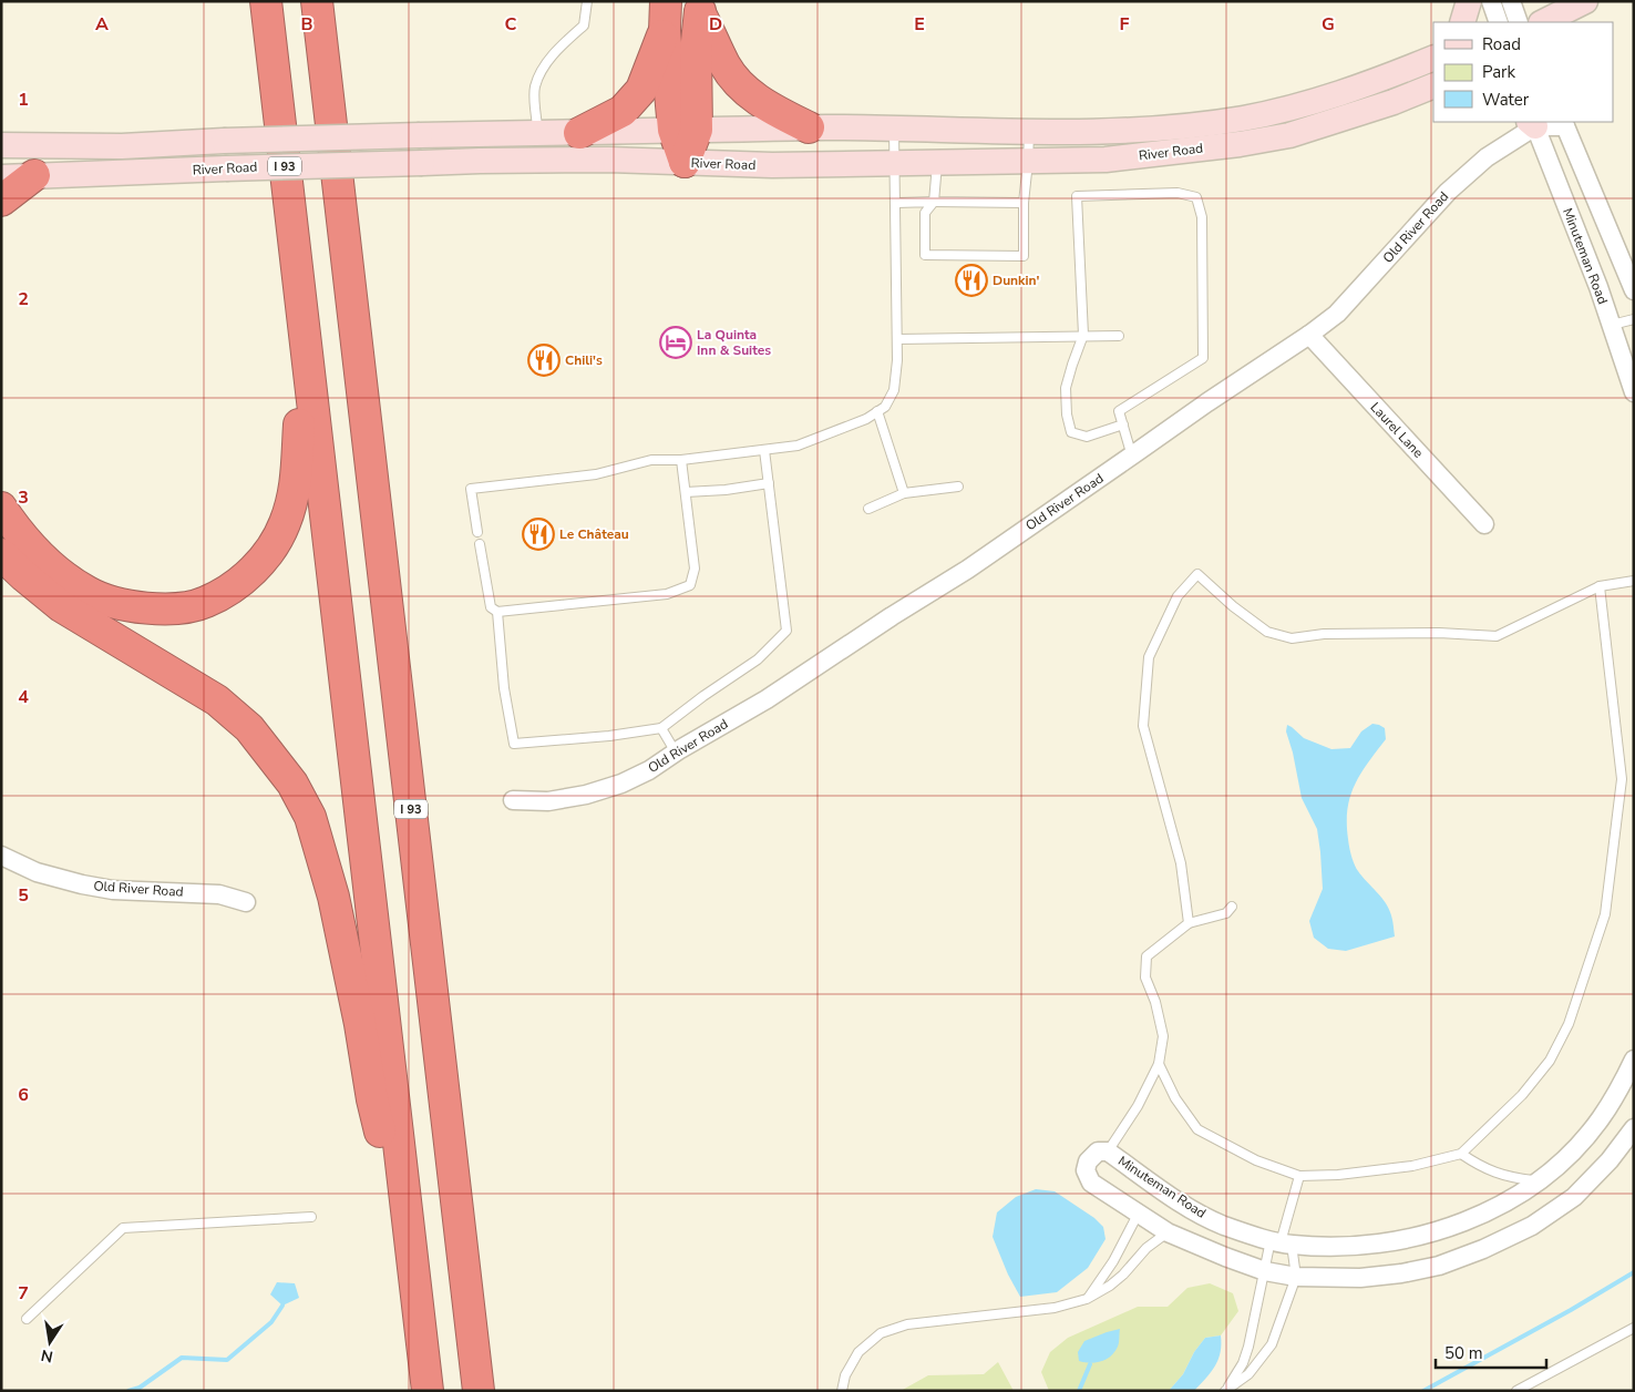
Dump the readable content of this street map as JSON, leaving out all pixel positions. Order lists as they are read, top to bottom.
{
  "streets": {
    "highway": ["I 93"],
    "main road": ["River Road"],
    "street": ["Old River Road", "Minuteman Road", "Laurel Lane"]
  },
  "crossings": [
    ["Old River Road", "Minuteman Road"],
    ["Old River Road", "Laurel Lane"]
  ],
  "places": {
    "restaurant": ["Dunkin'", "Chili's", "Le Château"],
    "hotel": ["La Quinta Inn & Suites"]
  },
  "legend": ["Road", "Park", "Water"],
  "scale_bar": "50 m",
  "north": "bottom",
  "grid": {
    "columns": [
      "A",
      "B",
      "C",
      "D",
      "E",
      "F",
      "G"
    ],
    "rows": [
      "1",
      "2",
      "3",
      "4",
      "5",
      "6",
      "7"
    ]
  }
}
